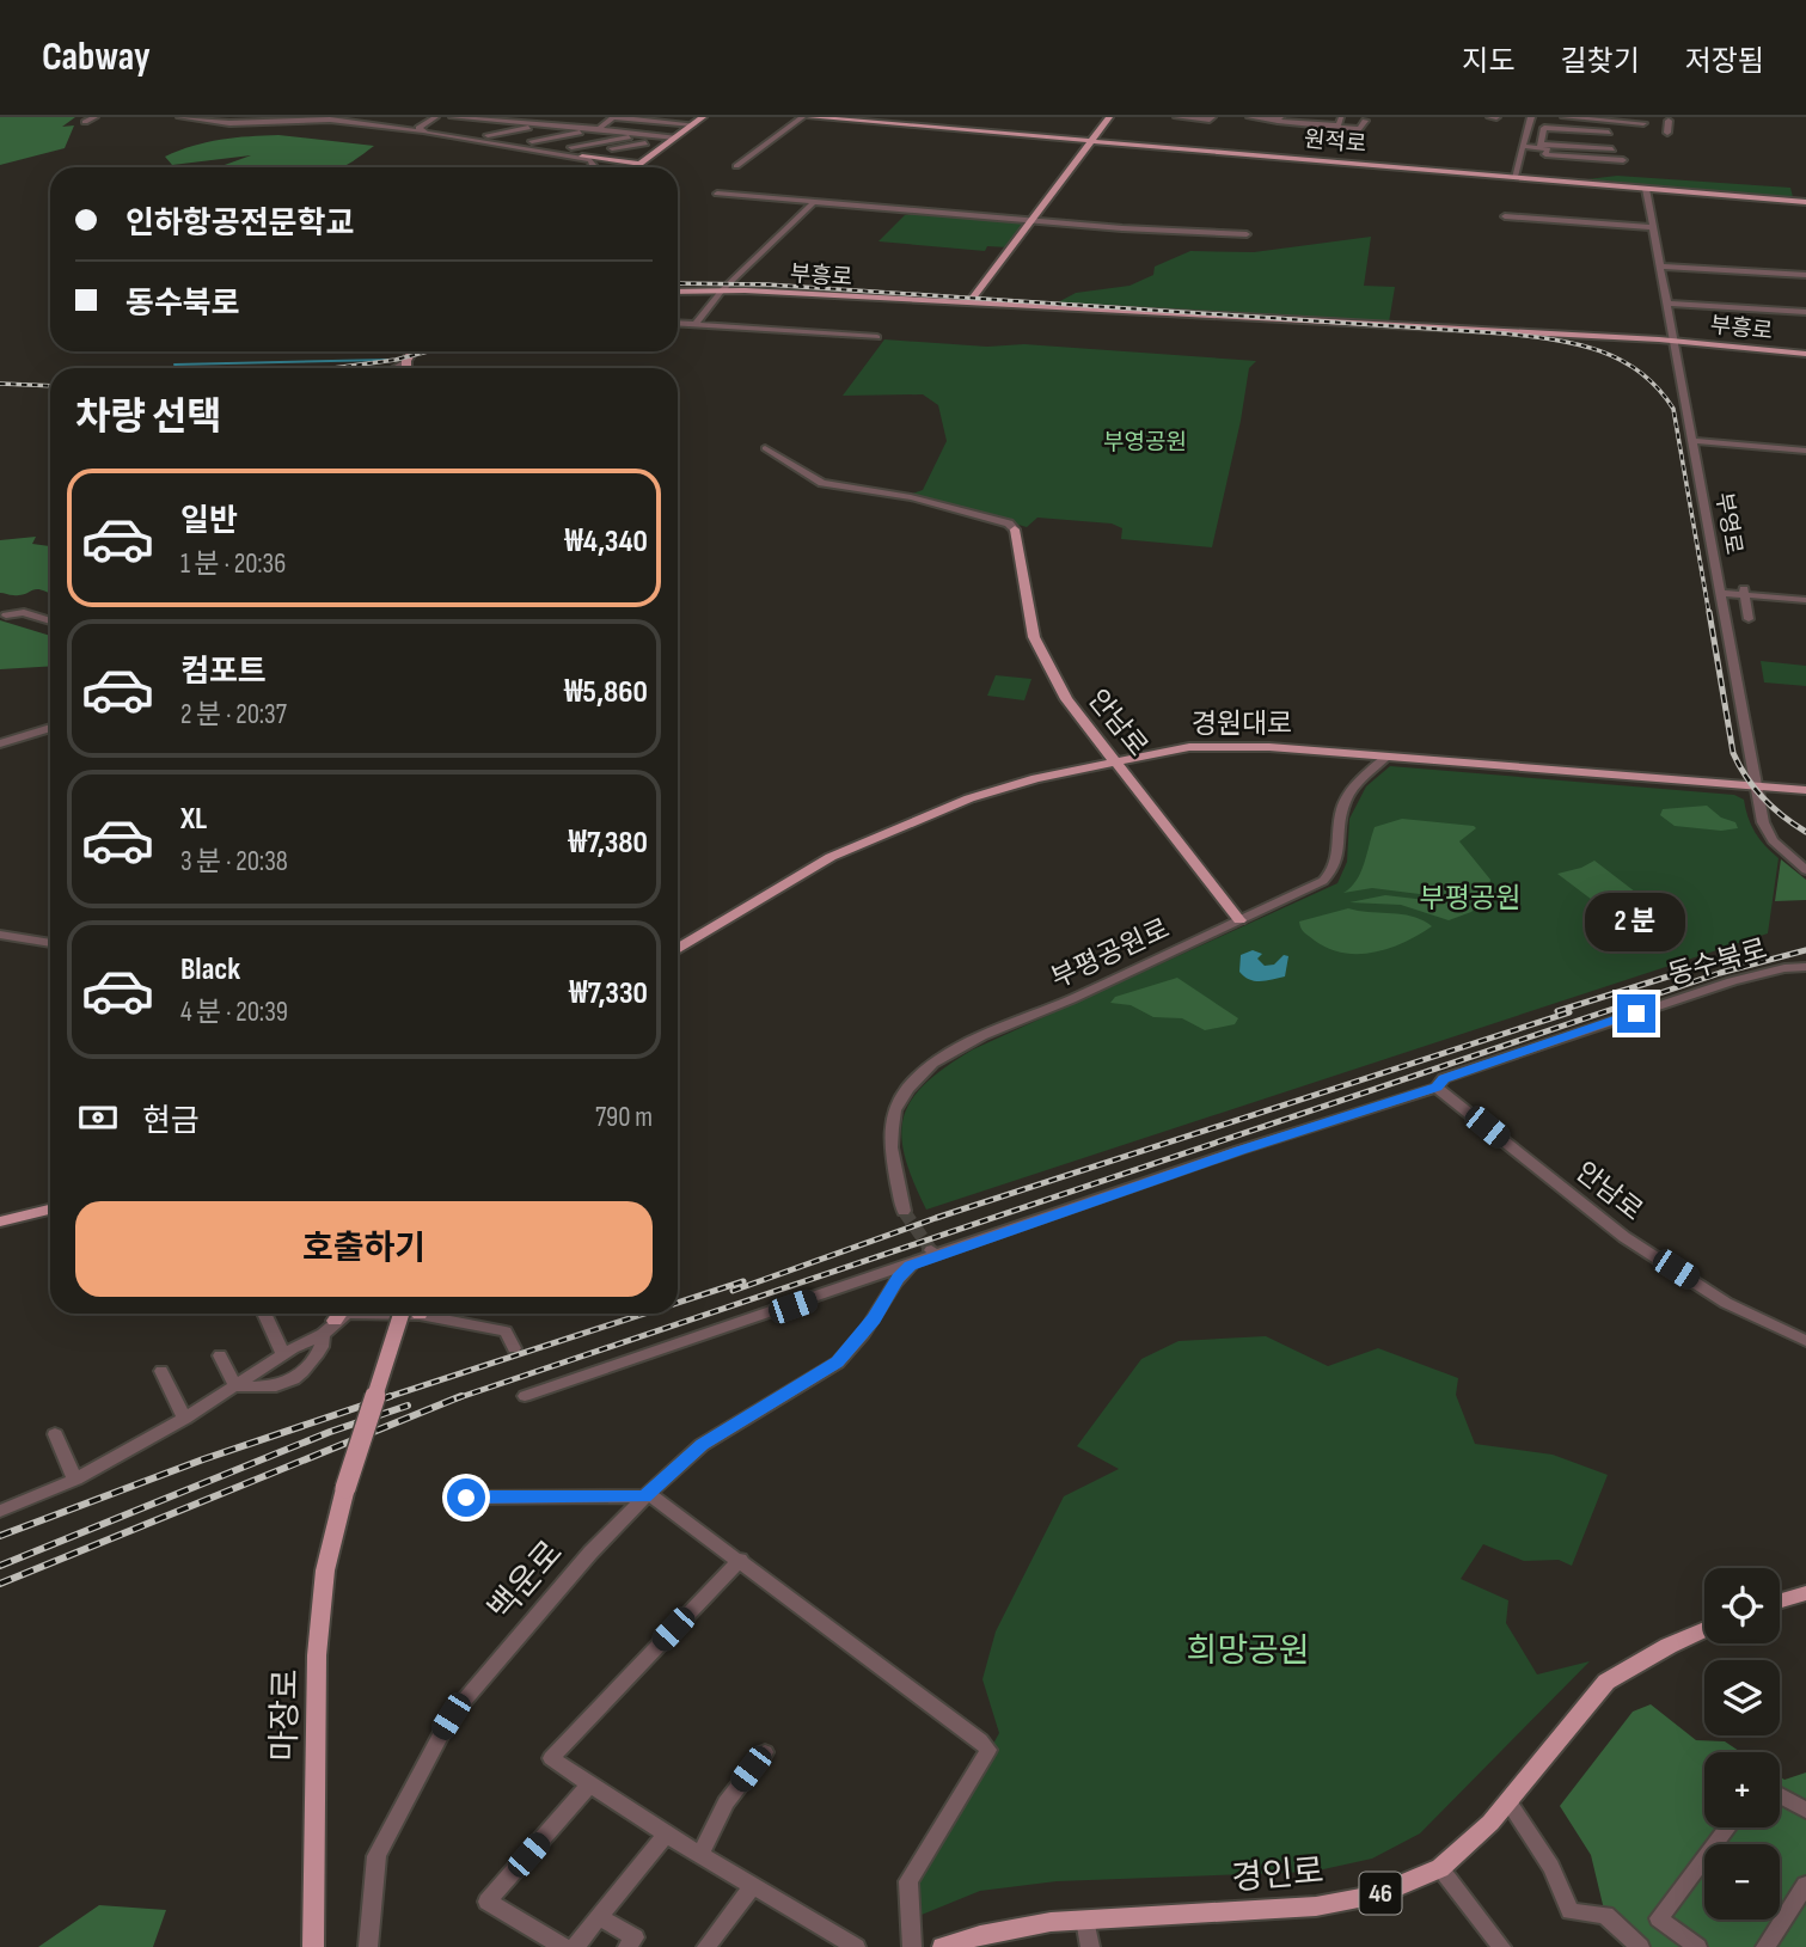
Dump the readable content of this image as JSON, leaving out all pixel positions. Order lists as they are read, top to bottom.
{
  "streets": {
    "main road": [
      "원적로",
      "부흥로",
      "안남로",
      "경원대로",
      "마장로",
      "경인로",
      "46"
    ],
    "street": [
      "부영로",
      "부평공원로",
      "동수북로",
      "백운로"
    ]
  },
  "crossings": [
    ["원적로", "부영로"],
    ["부흥로", "부영로"],
    ["부영로", "경원대로"],
    ["안남로", "경원대로"],
    ["안남로", "부평공원로"],
    ["안남로", "동수북로"],
    ["경원대로", "부평공원로"],
    ["동수북로", "백운로"]
  ],
  "parks": ["부영공원", "부평공원", "희망공원"],
  "page": {
    "header": "Cabway",
    "nav": ["지도", "길찾기", "저장됨"],
    "banner": ["인하항공전문학교", "동수북로"],
    "heading": "차량 선택",
    "list": [
      {
        "name": "일반",
        "note": "1 분 · 20:36",
        "value": "₩4,340"
      },
      {
        "name": "컴포트",
        "note": "2 분 · 20:37",
        "value": "₩5,860"
      },
      {
        "name": "XL",
        "note": "3 분 · 20:38",
        "value": "₩7,380"
      },
      {
        "name": "Black",
        "note": "4 분 · 20:39",
        "value": "₩7,330"
      }
    ],
    "bubble": "2 분",
    "pay": ["현금", "790 m"],
    "buttons": "호출하기",
    "map_buttons": ["+", "−"]
  }
}
